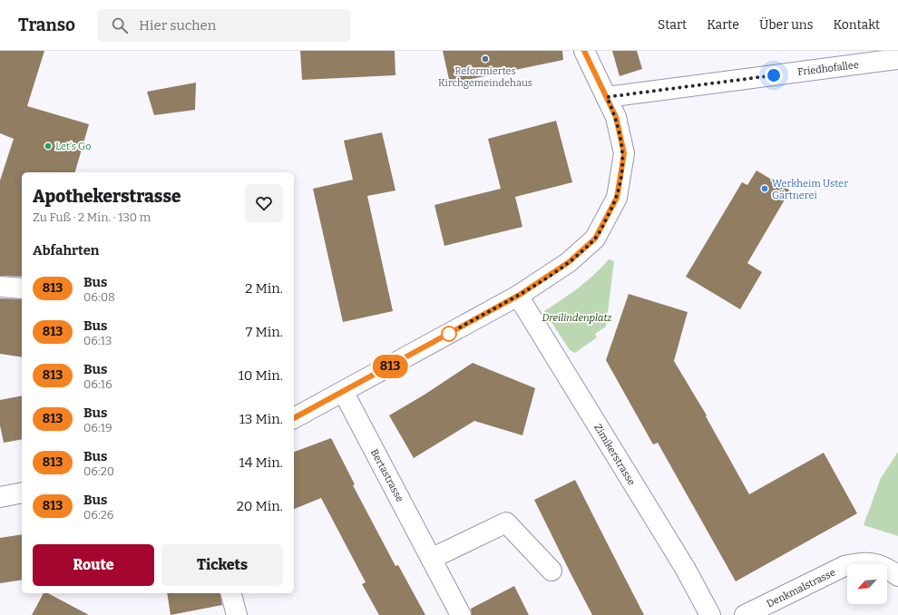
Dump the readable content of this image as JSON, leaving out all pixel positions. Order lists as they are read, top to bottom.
{
  "streets": {
    "street": [
      "Friedhofallee",
      "Zimikerstrasse",
      "Bertastrasse",
      "Denkmalstrasse"
    ]
  },
  "parks": ["Dreilindenplatz"],
  "places": ["Reformiertes Kirchgemeindehaus", "Let‘s Go", "Werkheim Uster Gärtnerei"],
  "lines": ["bus line 813"],
  "north": "bottom left",
  "page": {
    "header": "Transo",
    "search": "Hier suchen",
    "nav": [
      "Start",
      "Karte",
      "Über uns",
      "Kontakt"
    ],
    "on_map": "813",
    "heading": [
      ["Apothekerstrasse", "Zu Fuß · 2 Min. · 130 m"],
      "Abfahrten"
    ],
    "list": [
      {
        "mark": "813",
        "name": "Bus",
        "note": "06:08",
        "value": "2 Min."
      },
      {
        "mark": "813",
        "name": "Bus",
        "note": "06:13",
        "value": "7 Min."
      },
      {
        "mark": "813",
        "name": "Bus",
        "note": "06:16",
        "value": "10 Min."
      },
      {
        "mark": "813",
        "name": "Bus",
        "note": "06:19",
        "value": "13 Min."
      },
      {
        "mark": "813",
        "name": "Bus",
        "note": "06:20",
        "value": "14 Min."
      },
      {
        "mark": "813",
        "name": "Bus",
        "note": "06:26",
        "value": "20 Min."
      }
    ],
    "buttons": ["Route", "Tickets"]
  }
}
